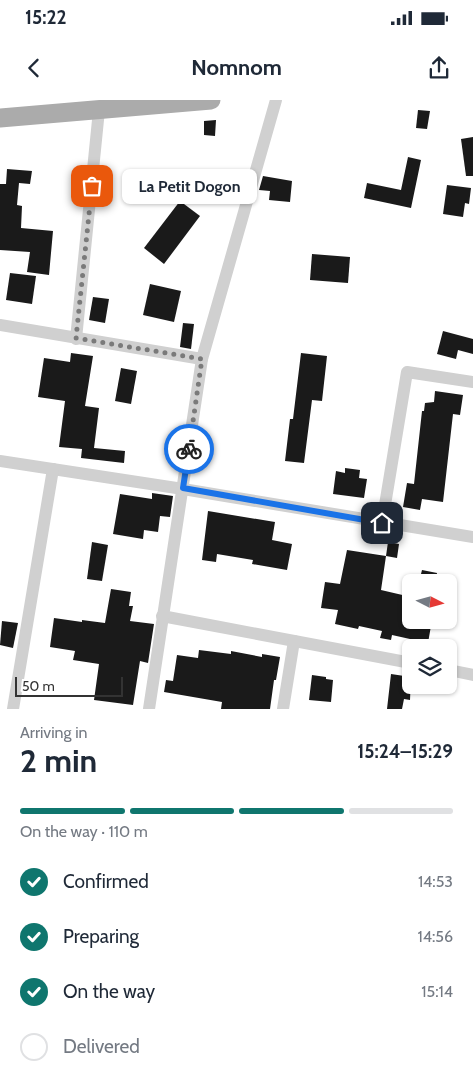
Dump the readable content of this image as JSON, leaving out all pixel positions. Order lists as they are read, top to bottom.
{
  "places": ["La Petit Dogon"],
  "scale_bar": "50 m",
  "north": "right",
  "page": {
    "status": "15:22",
    "header": "Nomnom",
    "bubble": "La Petit Dogon",
    "scale": "50 m",
    "heading": ["2 min", "Arriving in", "15:24–15:29"],
    "bar": "On the way · 110 m",
    "list": [
      ["Confirmed", "14:53"],
      ["Preparing", "14:56"],
      ["On the way", "15:14"],
      "Delivered"
    ]
  }
}
